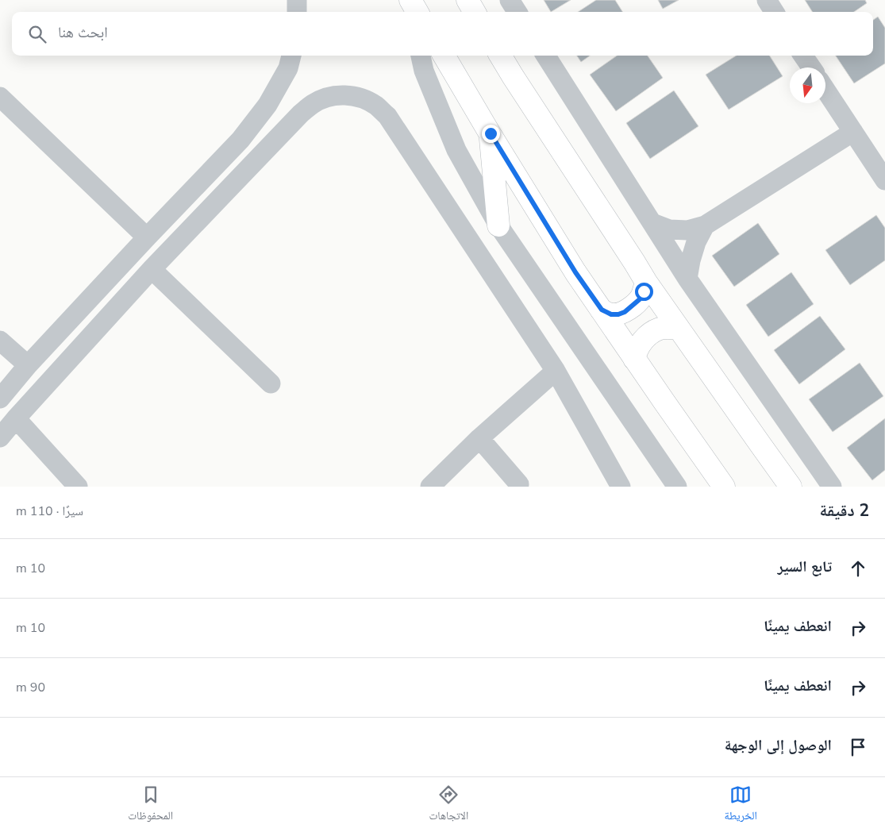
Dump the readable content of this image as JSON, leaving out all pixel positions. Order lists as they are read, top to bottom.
{
  "north": "bottom",
  "page": {
    "search": "ابحث هنا",
    "heading": ["2 دقيقة", "سيرًا · 110 m"],
    "list": [
      ["تابع السير", "10 m"],
      ["انعطف يمينًا", "10 m"],
      ["انعطف يمينًا", "90 m"],
      "الوصول إلى الوجهة"
    ],
    "nav": ["الخريطة", "الاتجاهات", "المحفوظات"]
  }
}
